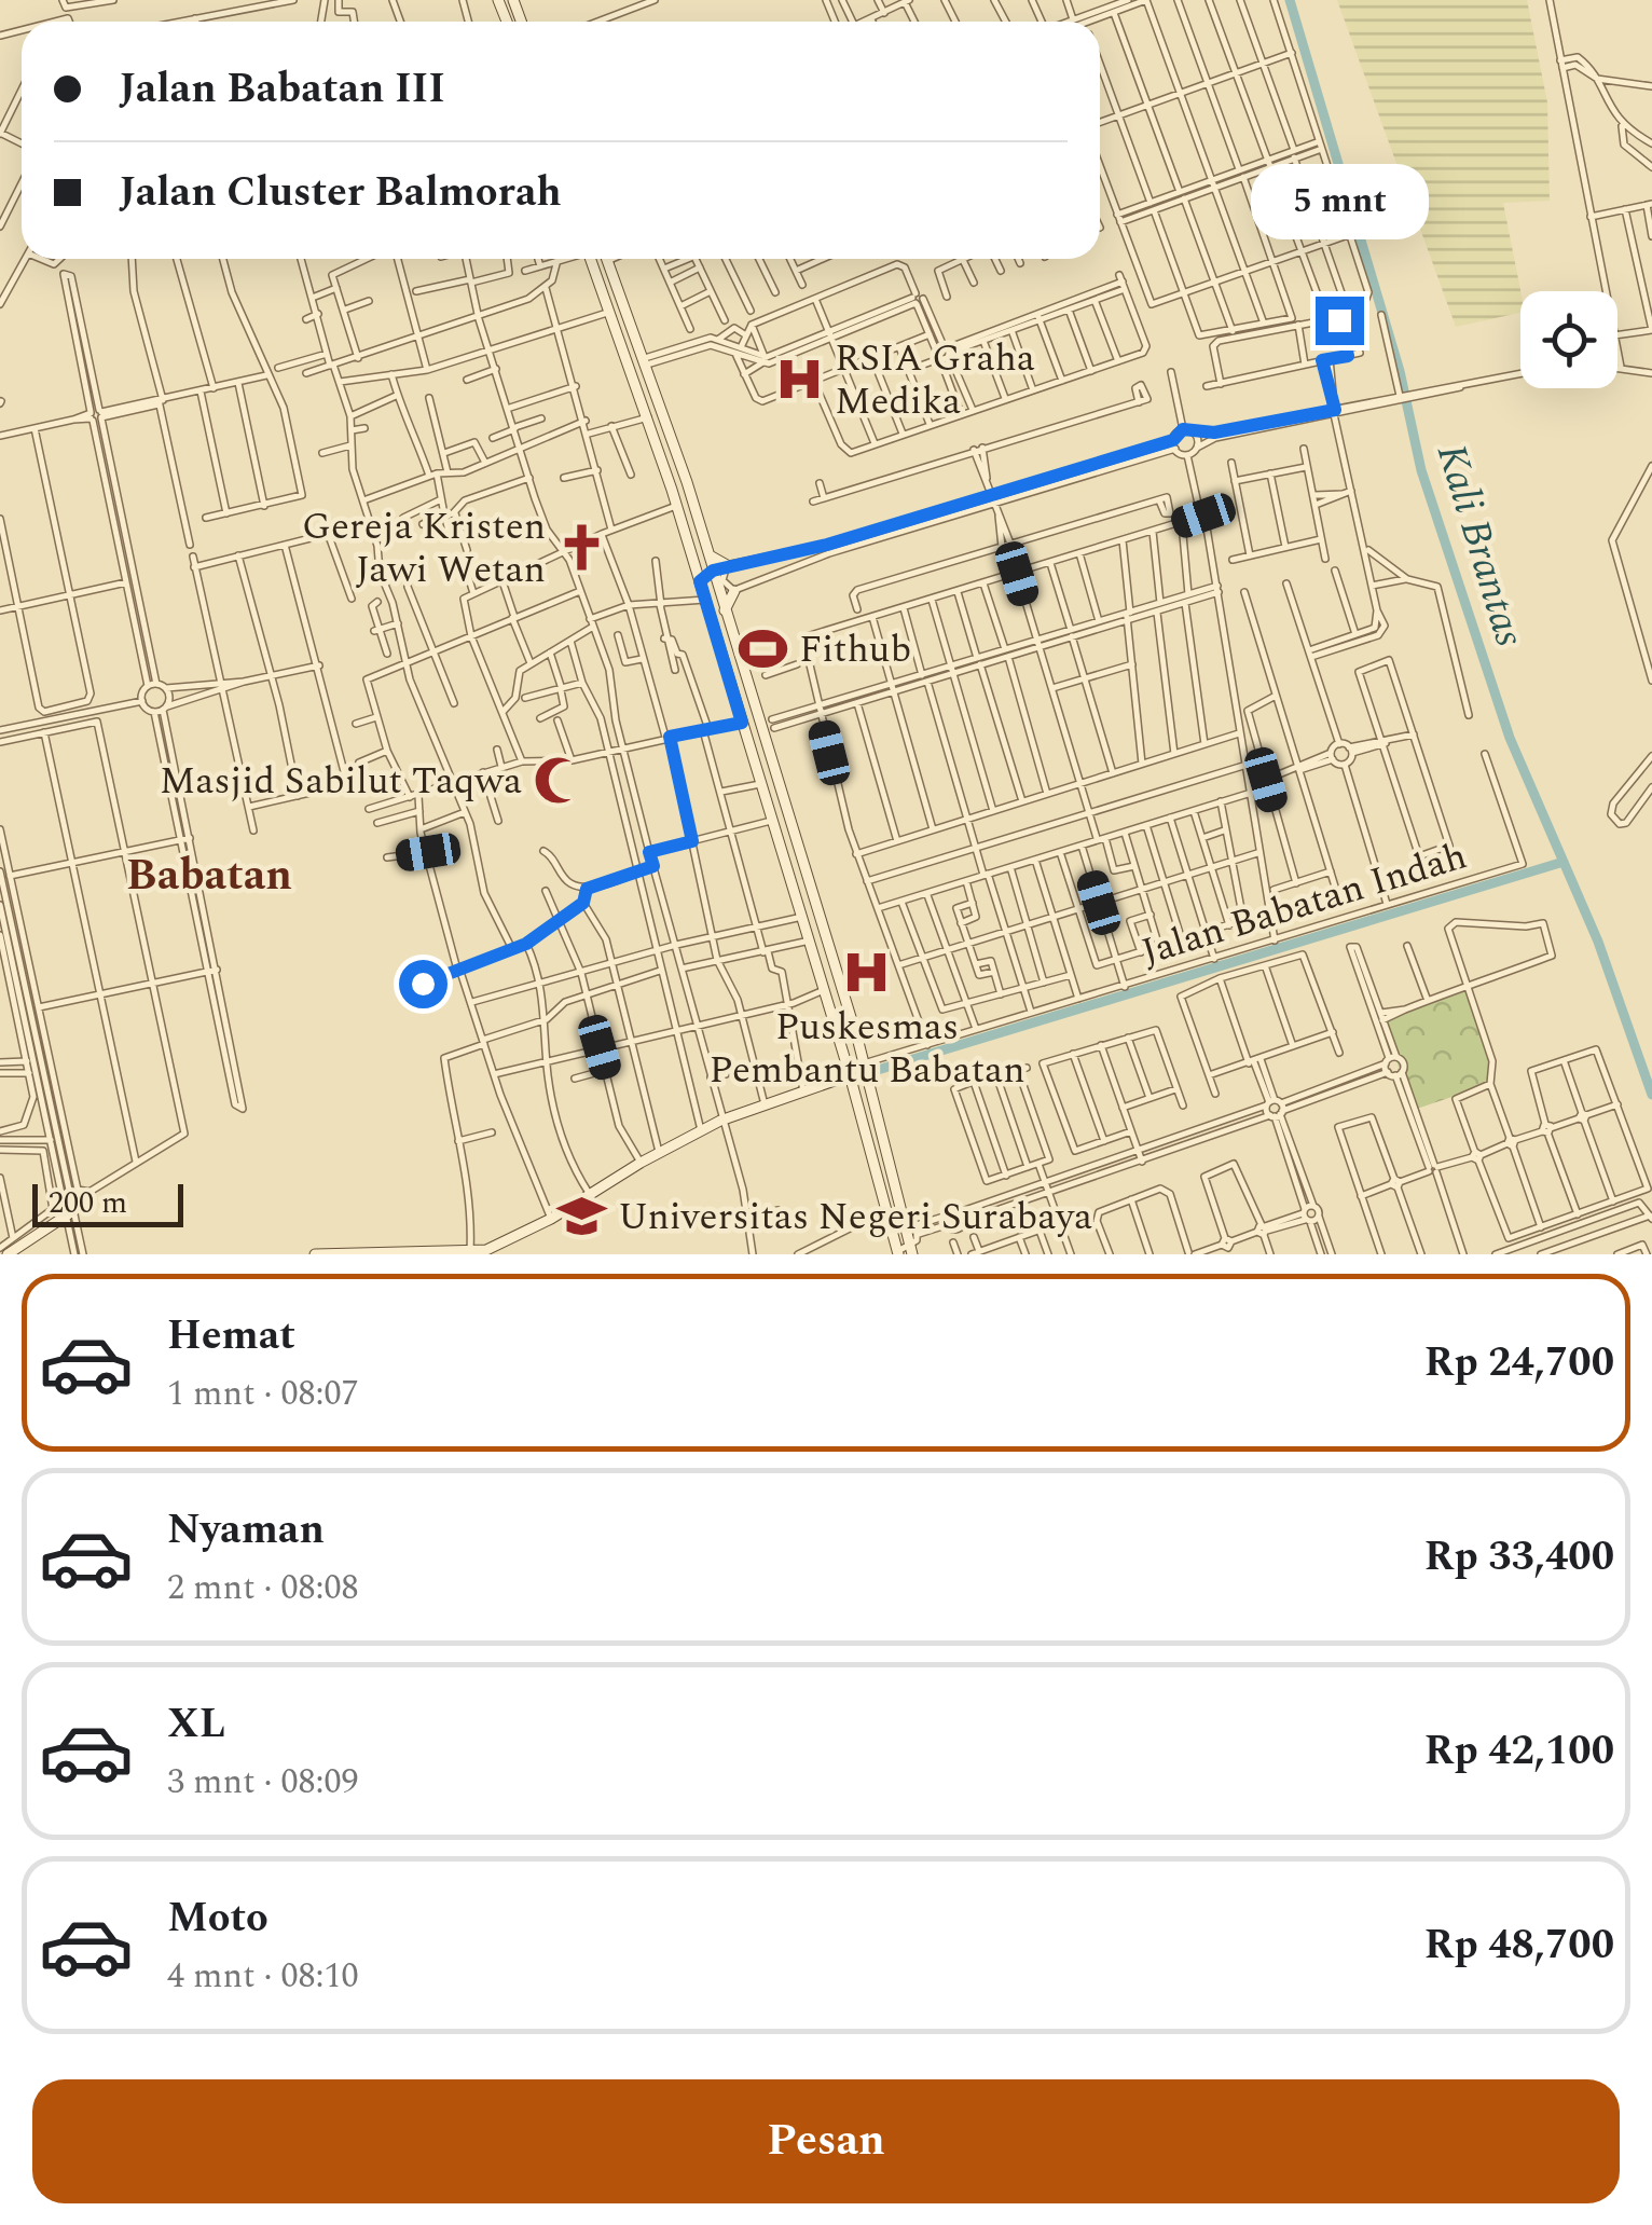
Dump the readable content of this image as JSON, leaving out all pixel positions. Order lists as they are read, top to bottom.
{
  "streets": {
    "street": ["Jalan Babatan Indah"]
  },
  "districts": ["Babatan"],
  "water": ["Kali Brantas"],
  "places": {
    "hospital": ["RSIA Graha Medika", "Puskesmas Pembantu Babatan"],
    "church": ["Gereja Kristen Jawi Wetan"],
    "sports": ["Fithub"],
    "mosque": ["Masjid Sabilut Taqwa"],
    "school or university": ["Universitas Negeri Surabaya"]
  },
  "scale_bar": "200 m",
  "page": {
    "banner": ["Jalan Babatan III", "Jalan Cluster Balmorah"],
    "bubble": "5 mnt",
    "scale": "200 m",
    "list": [
      {
        "name": "Hemat",
        "note": "1 mnt · 08:07",
        "value": "Rp 24,700"
      },
      {
        "name": "Nyaman",
        "note": "2 mnt · 08:08",
        "value": "Rp 33,400"
      },
      {
        "name": "XL",
        "note": "3 mnt · 08:09",
        "value": "Rp 42,100"
      },
      {
        "name": "Moto",
        "note": "4 mnt · 08:10",
        "value": "Rp 48,700"
      }
    ],
    "buttons": "Pesan"
  }
}
